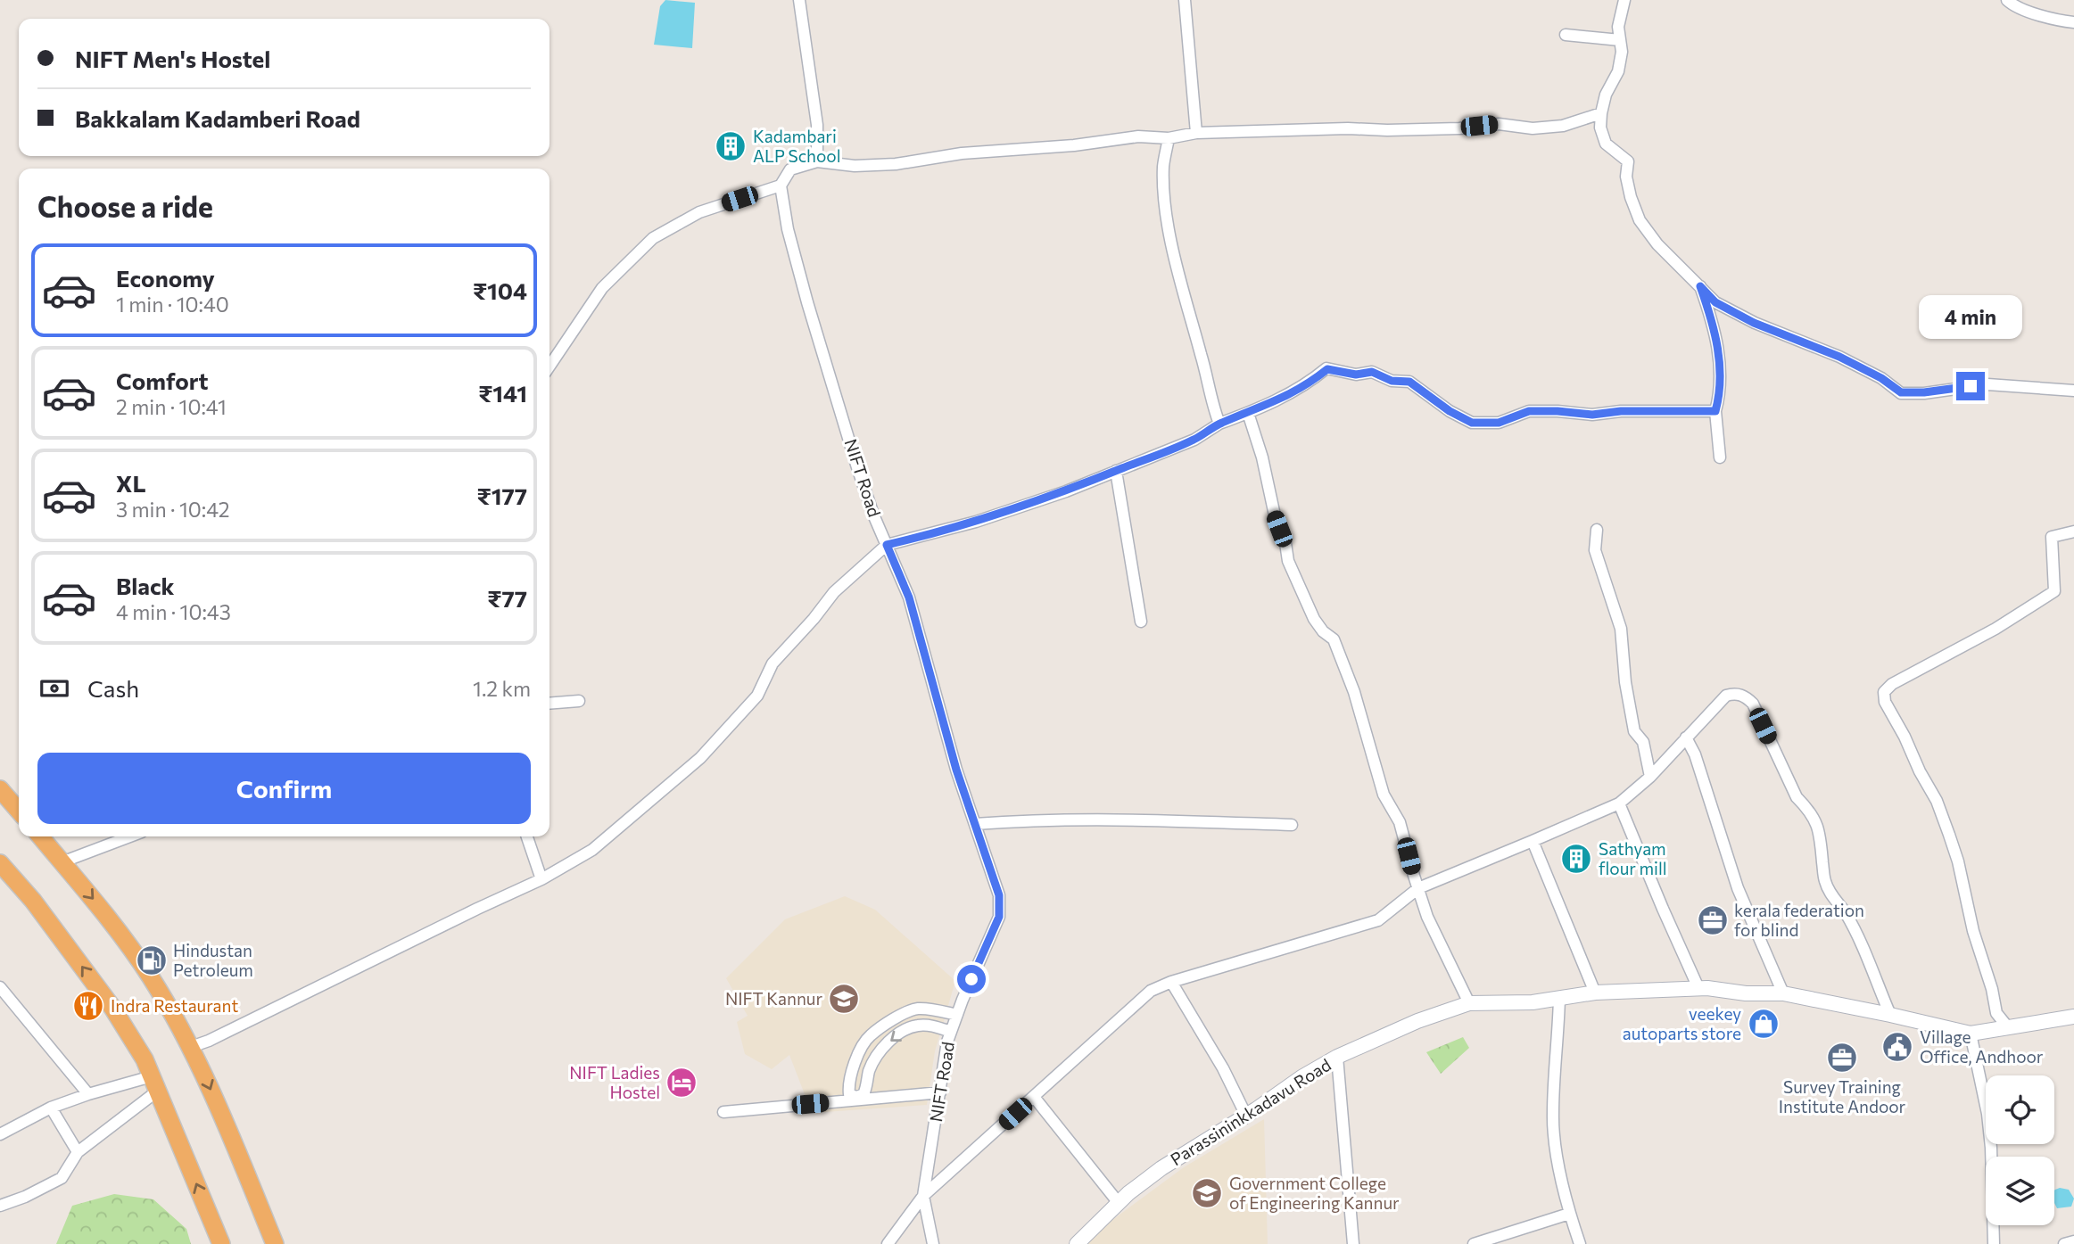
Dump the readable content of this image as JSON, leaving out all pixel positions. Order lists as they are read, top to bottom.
{
  "streets": {
    "main road": ["Parassininkkadavu Road"],
    "street": ["NIFT Road"]
  },
  "places": {
    "building": ["Kadambari ALP School", "Sathyam flour mill"],
    "office": ["kerala federation for blind", "Survey Training Institute Andoor"],
    "fuel station": ["Hindustan Petroleum"],
    "school or university": ["NIFT Kannur", "Government College of Engineering Kannur"],
    "restaurant": ["Indra Restaurant"],
    "shop": ["veekey autoparts store"],
    "public building": ["Village Office, Andhoor"],
    "hotel": ["NIFT Ladies Hostel"]
  },
  "page": {
    "banner": ["NIFT Men's Hostel", "Bakkalam Kadamberi Road"],
    "heading": "Choose a ride",
    "list": [
      {
        "name": "Economy",
        "note": "1 min · 10:40",
        "value": "₹104"
      },
      {
        "name": "Comfort",
        "note": "2 min · 10:41",
        "value": "₹141"
      },
      {
        "name": "XL",
        "note": "3 min · 10:42",
        "value": "₹177"
      },
      {
        "name": "Black",
        "note": "4 min · 10:43",
        "value": "₹77"
      }
    ],
    "bubble": "4 min",
    "pay": ["Cash", "1.2 km"],
    "buttons": "Confirm"
  }
}
